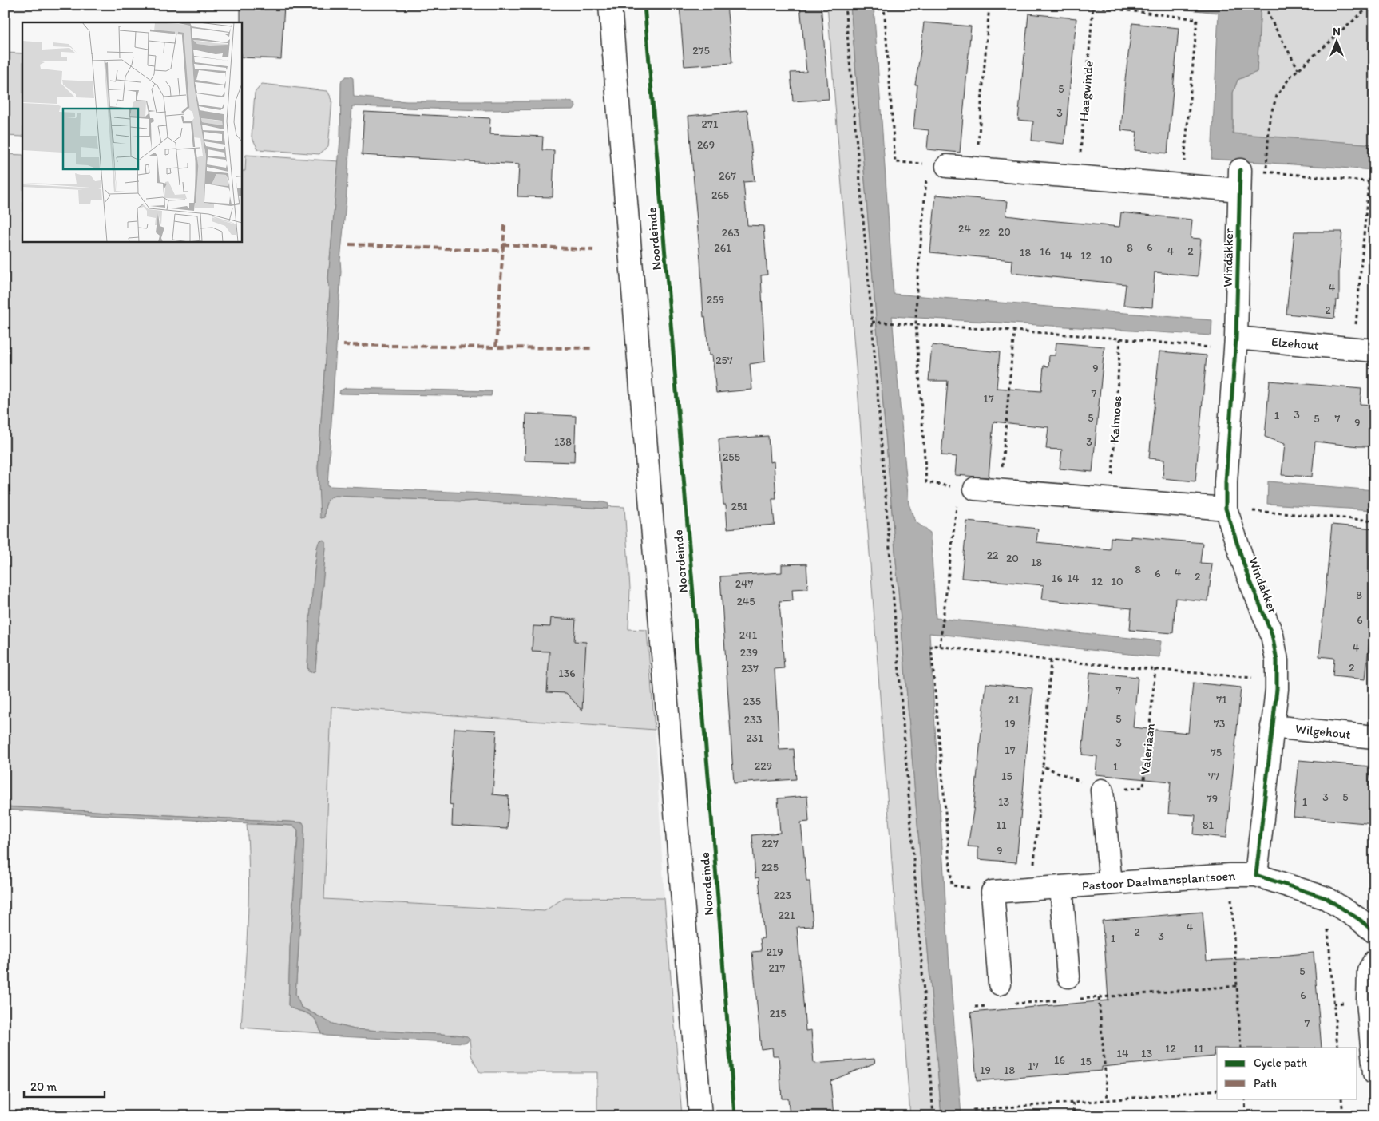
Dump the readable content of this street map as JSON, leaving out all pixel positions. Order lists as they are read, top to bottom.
{
  "streets": {
    "street": [
      "Noordeinde",
      "Windakker",
      "Elzehout",
      "Wilgehout",
      "Pastoor Daalmansplantsoen"
    ],
    "path": ["Haagwinde", "Kalmoes", "Valeriaan"]
  },
  "crossings": [
    ["Windakker", "Elzehout"],
    ["Windakker", "Wilgehout"],
    ["Windakker", "Pastoor Daalmansplantsoen"]
  ],
  "house_numbers": [
    "275",
    "5",
    "3",
    "271",
    "269",
    "267",
    "265",
    "24",
    "20",
    "263",
    "22",
    "6",
    "261",
    "8",
    "4",
    "2",
    "16",
    "18",
    "14",
    "12",
    "10",
    "4",
    "259",
    "2",
    "257",
    "9",
    "7",
    "17",
    "3",
    "1",
    "5",
    "5",
    "7",
    "9",
    "138",
    "3",
    "255",
    "251",
    "22",
    "20",
    "18",
    "8",
    "4",
    "6",
    "2",
    "16",
    "14",
    "12",
    "10",
    "247",
    "8",
    "245",
    "6",
    "241",
    "4",
    "239",
    "2",
    "237",
    "136",
    "7",
    "21",
    "71",
    "235",
    "5",
    "233",
    "19",
    "73",
    "231",
    "3",
    "17",
    "75",
    "229",
    "1",
    "15",
    "77",
    "3",
    "5",
    "79",
    "13",
    "1",
    "11",
    "81",
    "227",
    "9",
    "225",
    "223",
    "221",
    "4",
    "2",
    "3",
    "1",
    "219",
    "217",
    "5",
    "6",
    "215",
    "7",
    "12",
    "11",
    "14",
    "13",
    "16",
    "15",
    "17",
    "19",
    "18"
  ],
  "legend": ["Cycle path", "Path"],
  "scale_bar": "20 m",
  "north": "top"
}
